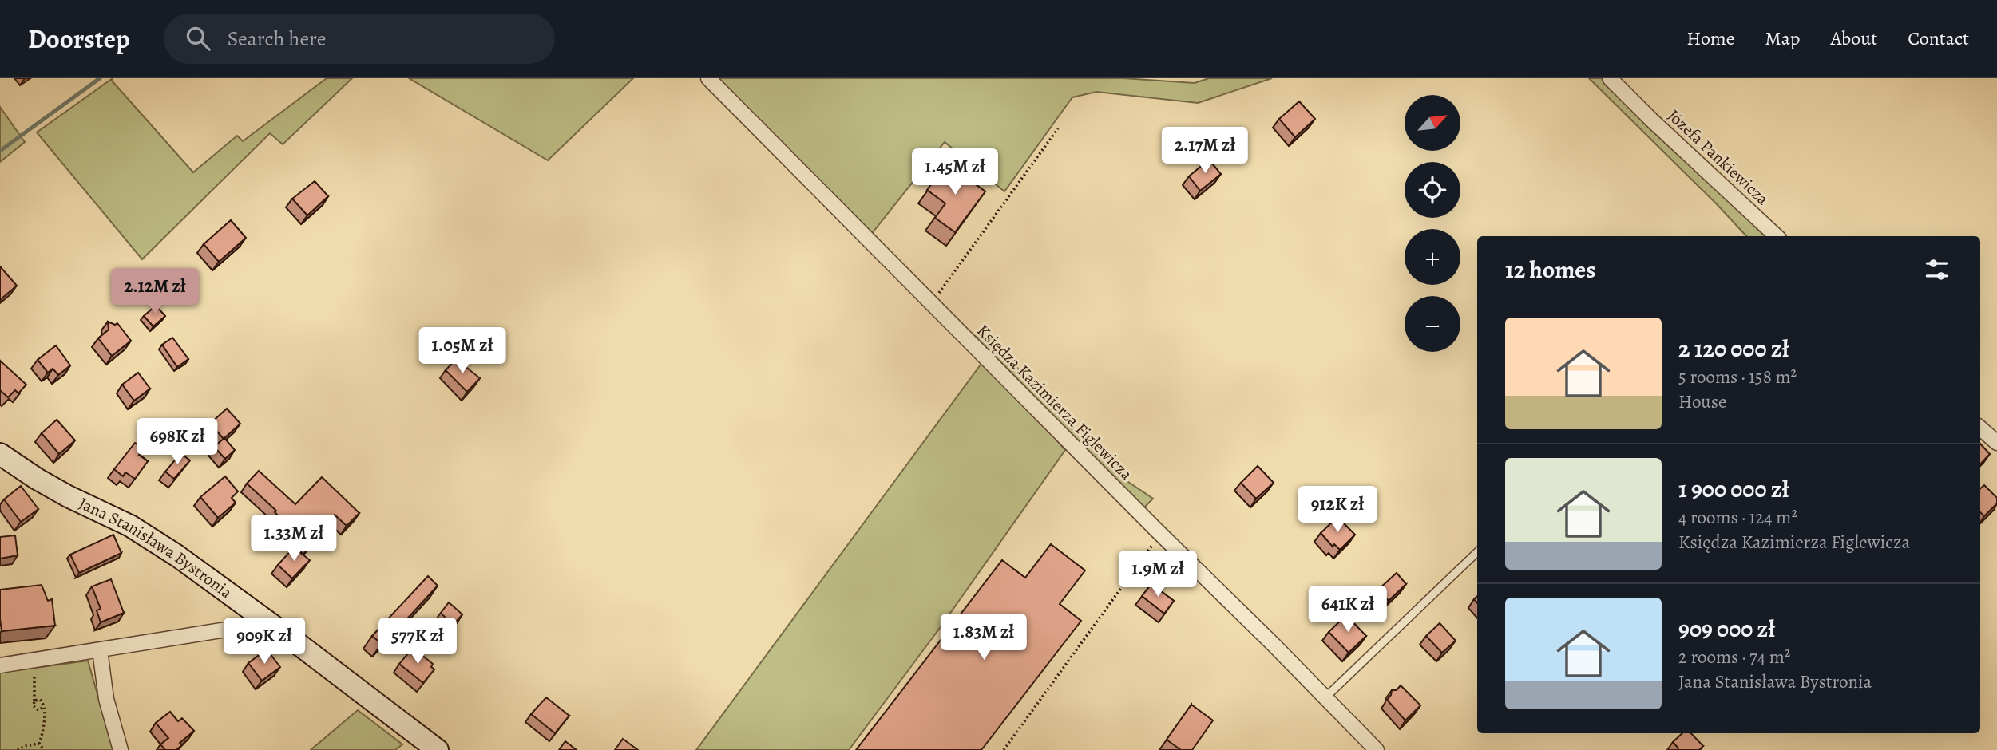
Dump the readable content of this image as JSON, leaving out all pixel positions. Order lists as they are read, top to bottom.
{
  "streets": {
    "street": ["Józefa Pankiewicza", "Księdza Kazimierza Figlewicza", "Jana Stanisława Bystronia"]
  },
  "north": "top right",
  "page": {
    "header": "Doorstep",
    "search": "Search here",
    "nav": [
      "Home",
      "Map",
      "About",
      "Contact"
    ],
    "map_buttons": ["+", "−"],
    "price": [
      "2.17M zł",
      "1.45M zł",
      "2.12M zł",
      "1.05M zł",
      "698K zł",
      "912K zł",
      "1.33M zł",
      "1.9M zł",
      "641K zł",
      "1.83M zł",
      "909K zł",
      "577K zł"
    ],
    "heading": "12 homes",
    "list": [
      {
        "name": "2 120 000 zł",
        "note": "5 rooms · 158 m² · House"
      },
      {
        "name": "1 900 000 zł",
        "note": "4 rooms · 124 m² · Księdza Kazimierza Figlewicza"
      },
      {
        "name": "909 000 zł",
        "note": "2 rooms · 74 m² · Jana Stanisława Bystronia"
      }
    ]
  }
}
